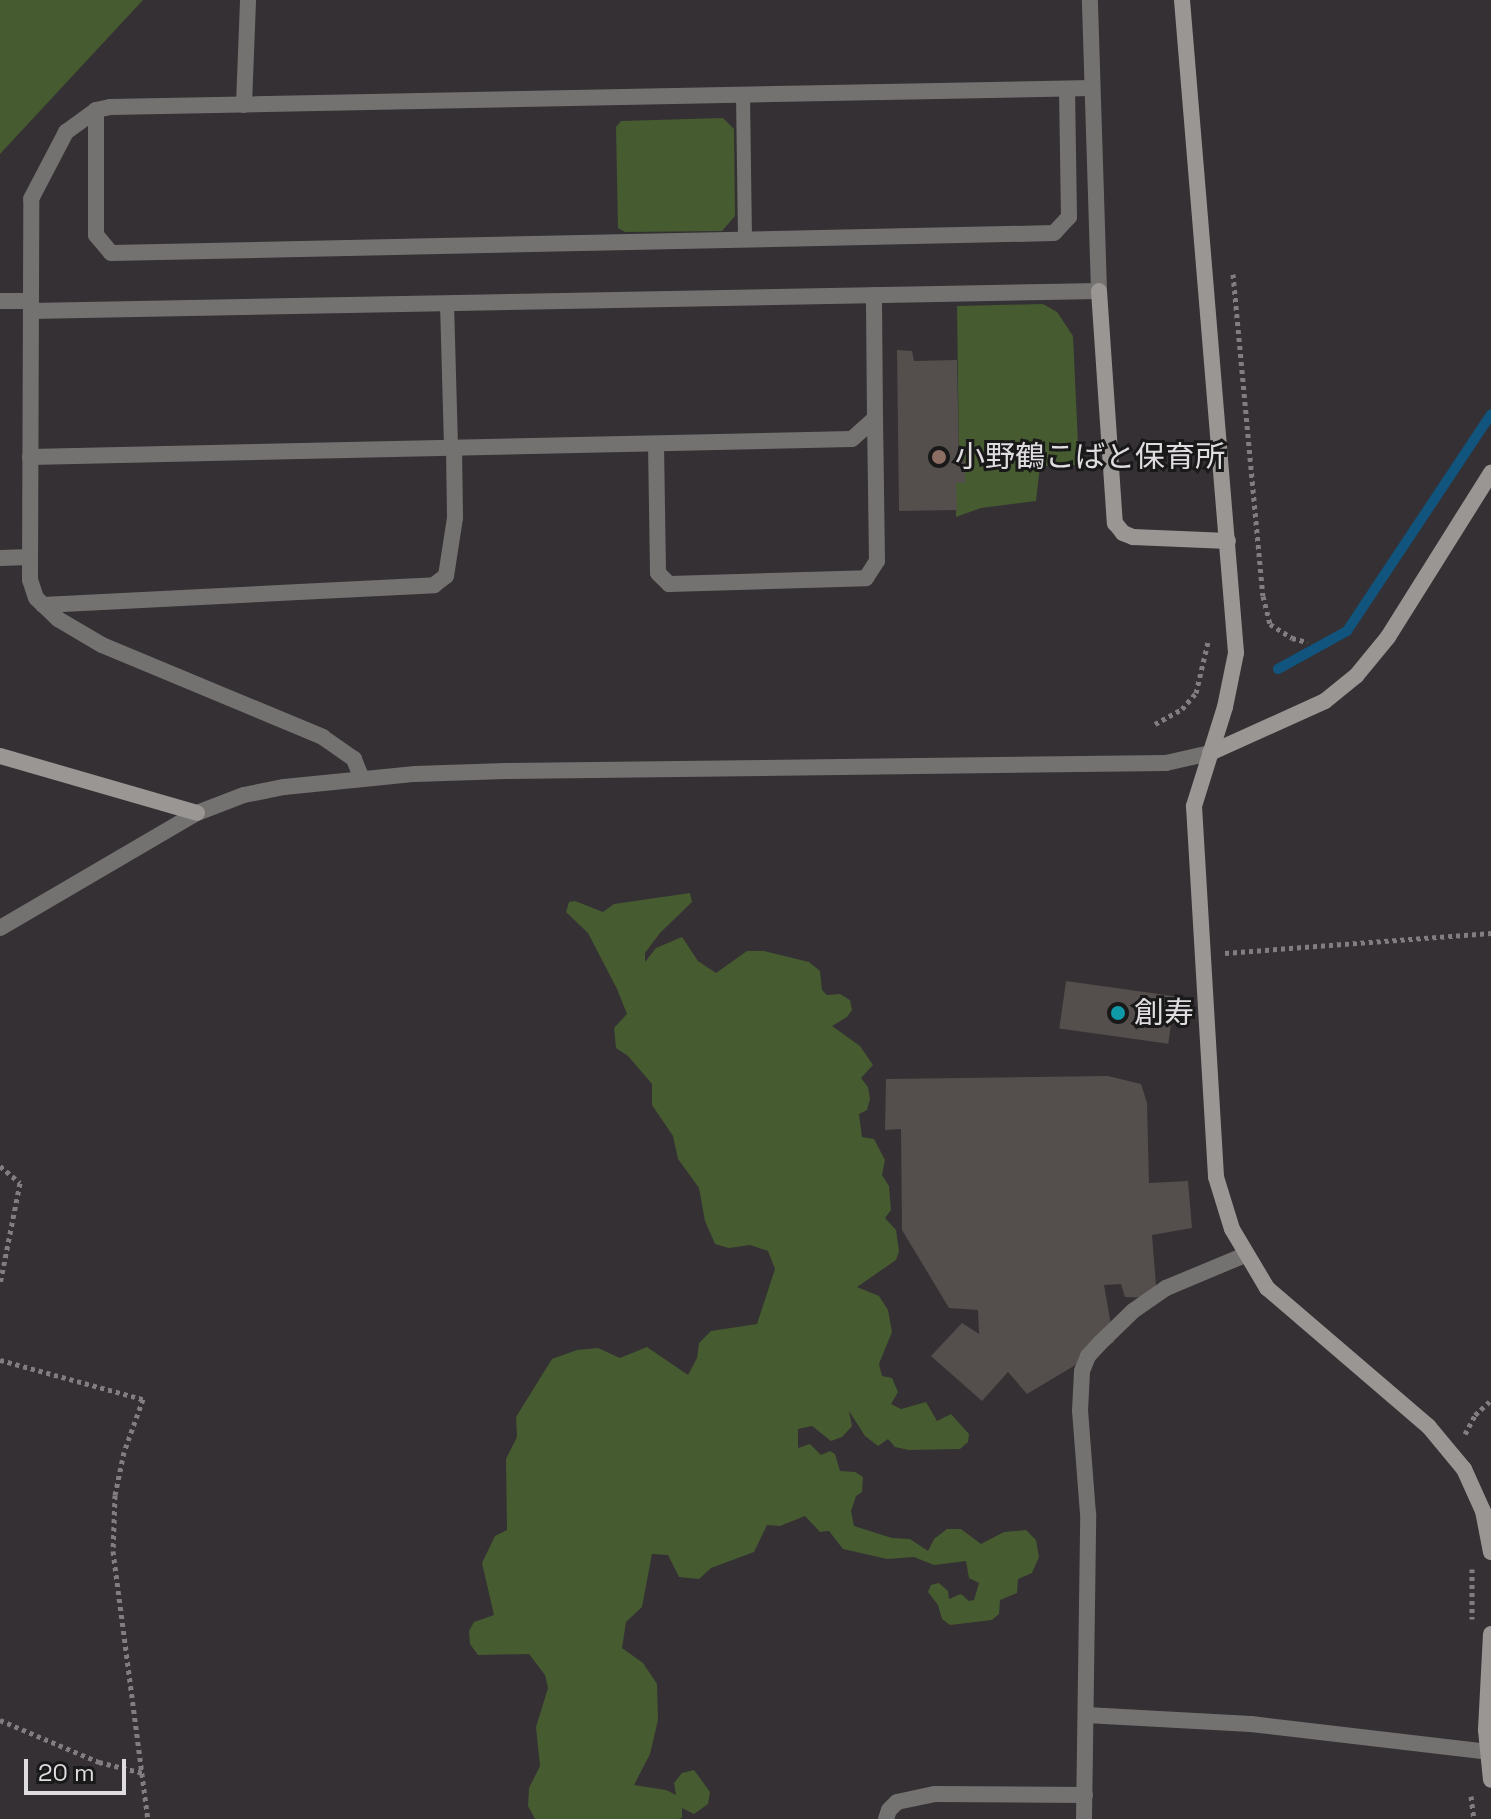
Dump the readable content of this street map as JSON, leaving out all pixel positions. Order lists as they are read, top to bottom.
{
  "places": ["小野鶴こばと保育所", "創寿"],
  "scale_bar": "20 m"
}
